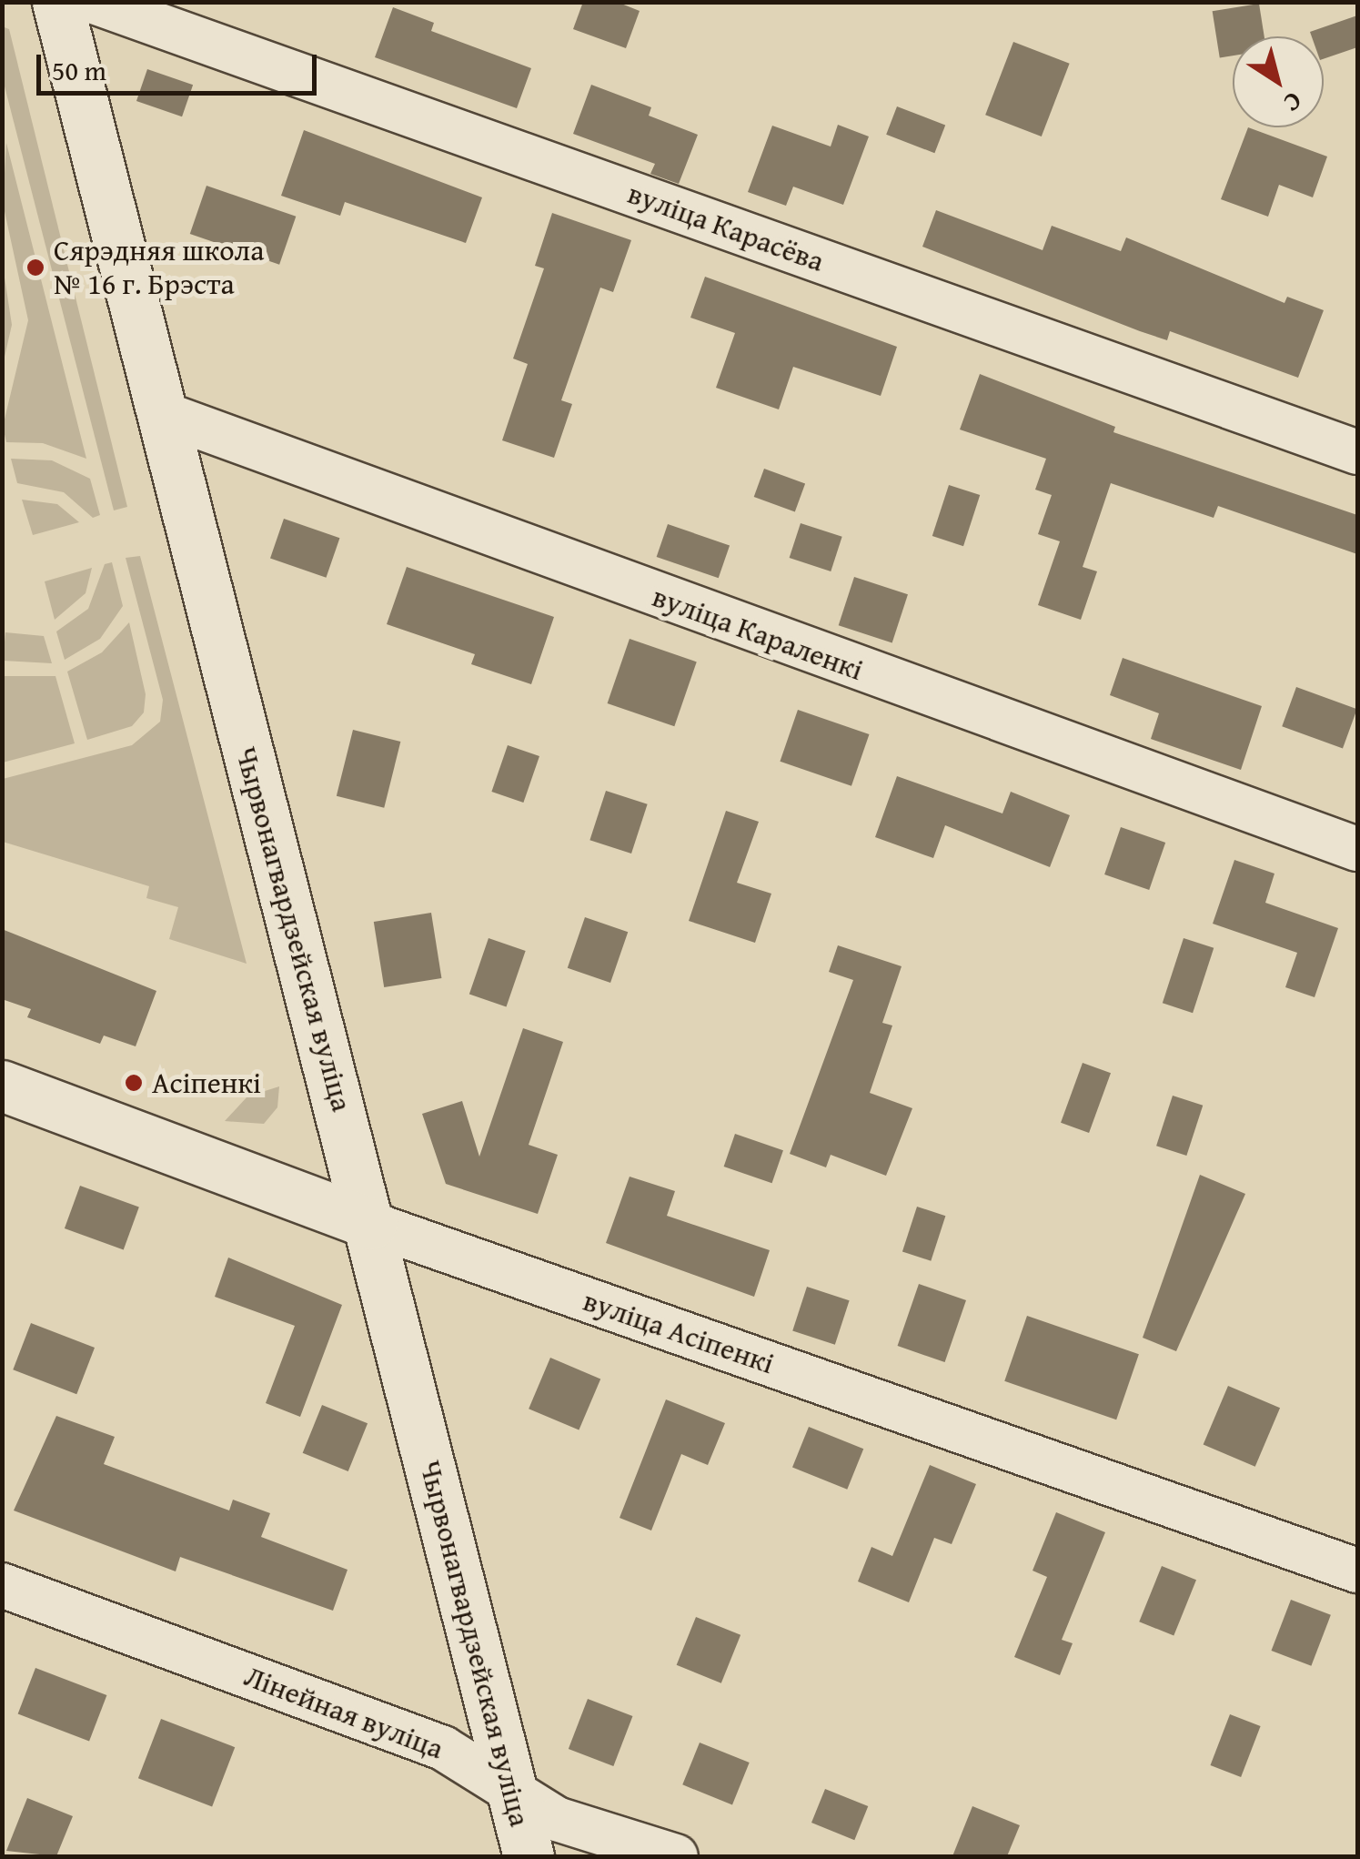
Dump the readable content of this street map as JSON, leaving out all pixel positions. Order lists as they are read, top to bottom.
{
  "streets": {
    "main road": ["Чырвонагвардзейская вуліца", "вуліца Асіпенкі"],
    "street": ["вуліца Карасёва", "вуліца Караленкі", "Лінейная вуліца"]
  },
  "crossings": [
    ["вуліца Караленкі", "Чырвонагвардзейская вуліца"],
    ["Чырвонагвардзейская вуліца", "вуліца Асіпенкі"],
    ["Чырвонагвардзейская вуліца", "Лінейная вуліца"]
  ],
  "places": ["Сярэдняя школа № 16 г. Брэста", "Асіпенкі"],
  "scale_bar": "50 m",
  "north": "bottom right"
}
